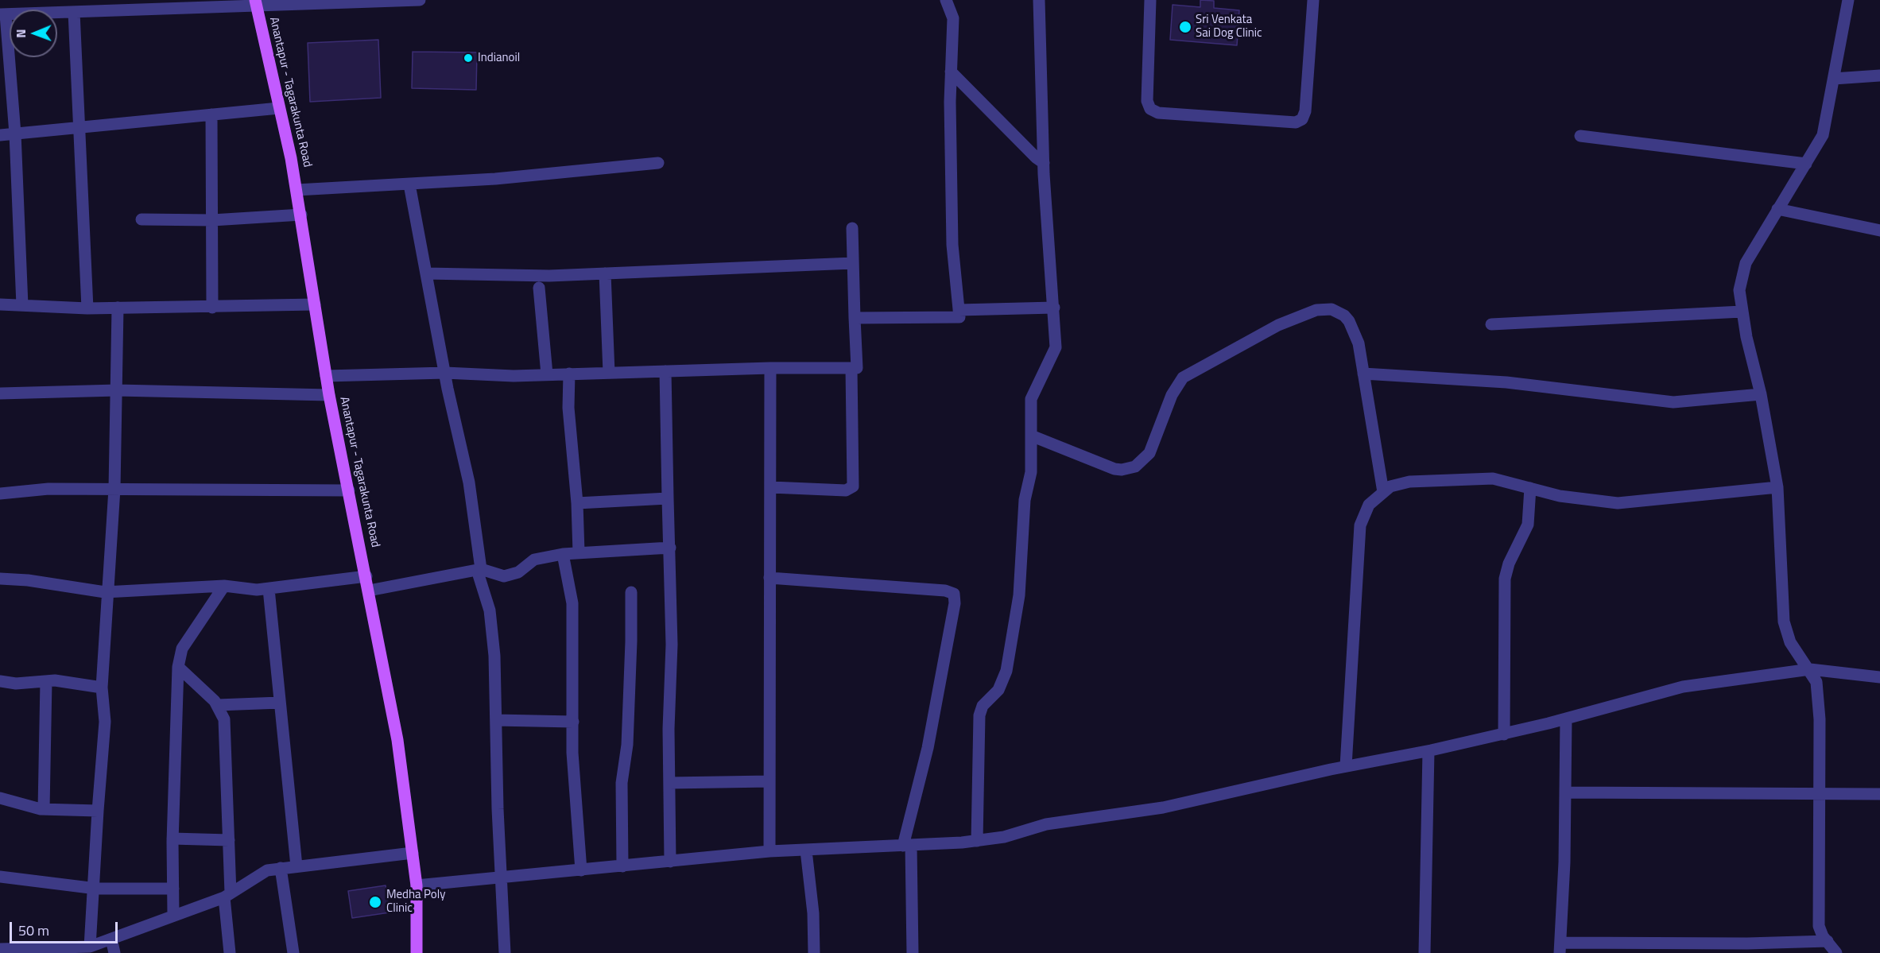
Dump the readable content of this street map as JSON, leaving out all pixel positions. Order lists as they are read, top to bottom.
{
  "streets": {
    "main road": ["Anantapur - Tagarakunta Road"]
  },
  "places": ["Sri Venkata Sai Dog Clinic", "Indianoil", "Medha Poly Clinic"],
  "scale_bar": "50 m",
  "north": "left"
}
